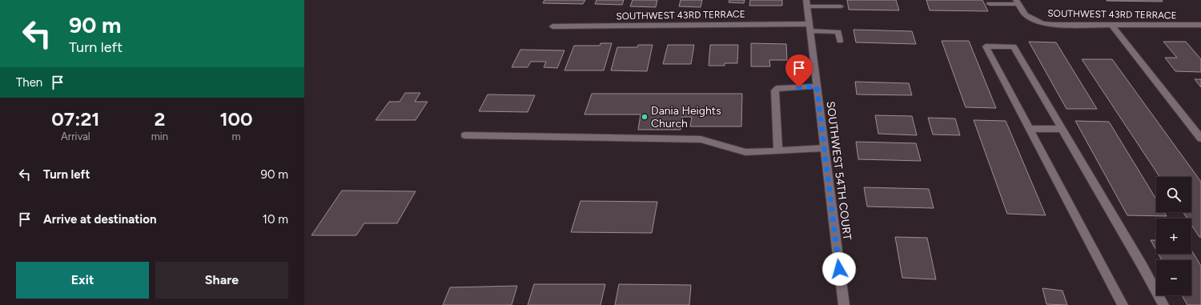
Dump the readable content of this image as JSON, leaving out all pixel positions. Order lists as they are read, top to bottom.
{
  "streets": {
    "street": ["SOUTHWEST 43RD TERRACE", "SOUTHWEST 54TH COURT"]
  },
  "crossings": [
    ["SOUTHWEST 43RD TERRACE", "SOUTHWEST 54TH COURT"]
  ],
  "places": ["Dania Heights Church"],
  "page": {
    "turn": ["90 m", "Turn left"],
    "then": "Then",
    "eta": [
      "07:21",
      "Arrival",
      "2",
      "min",
      "100",
      "m"
    ],
    "list": [
      {
        "name": "Turn left",
        "value": "90 m"
      },
      {
        "name": "Arrive at destination",
        "value": "10 m"
      }
    ],
    "map_buttons": ["+", "−"],
    "buttons": ["Exit", "Share"]
  }
}
